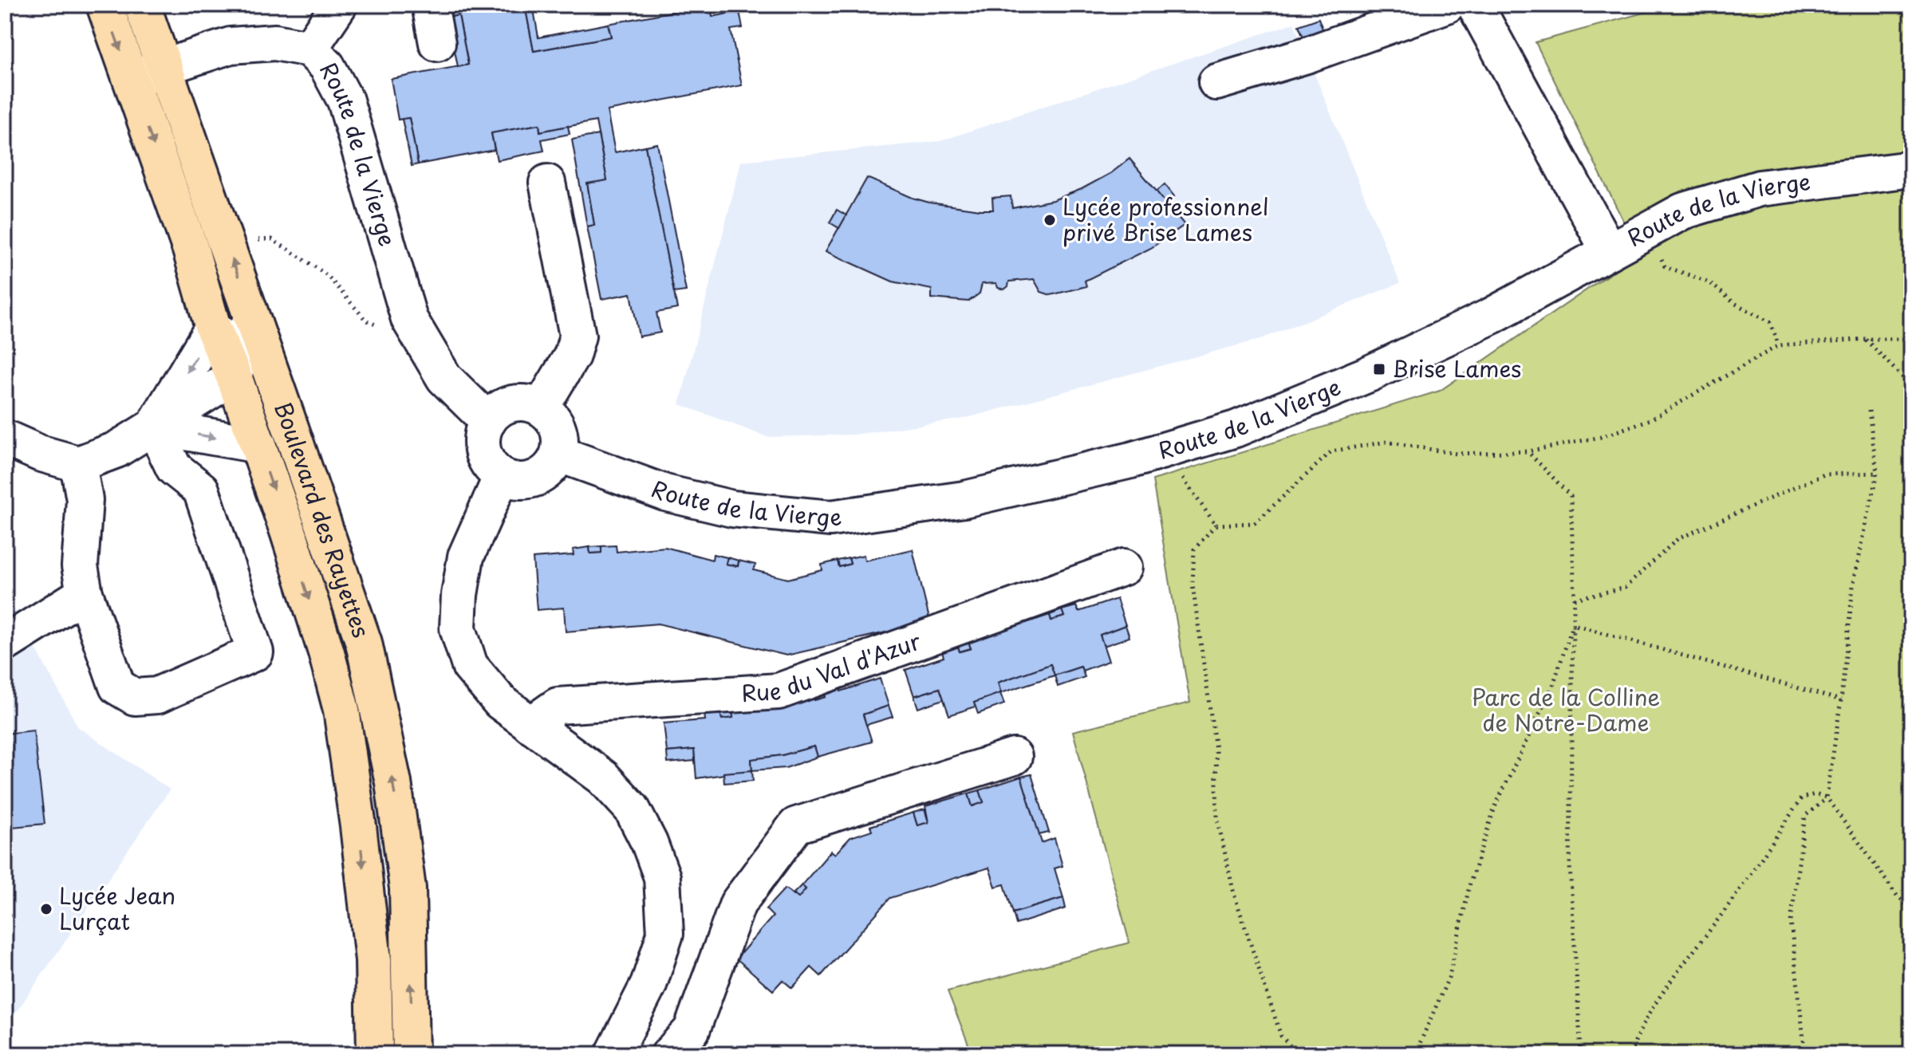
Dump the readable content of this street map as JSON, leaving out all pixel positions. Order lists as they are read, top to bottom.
{
  "streets": {
    "main road": ["Boulevard des Rayettes"],
    "street": ["Route de la Vierge", "Rue du Val d'Azur"]
  },
  "crossings": [
    ["Route de la Vierge", "Boulevard des Rayettes"]
  ],
  "parks": ["Parc de la Colline de Notre-Dame"],
  "places": {
    "other": ["Lycée professionnel privé Brise Lames", "Lycée Jean Lurçat"],
    "transit": ["Brise Lames"]
  }
}
